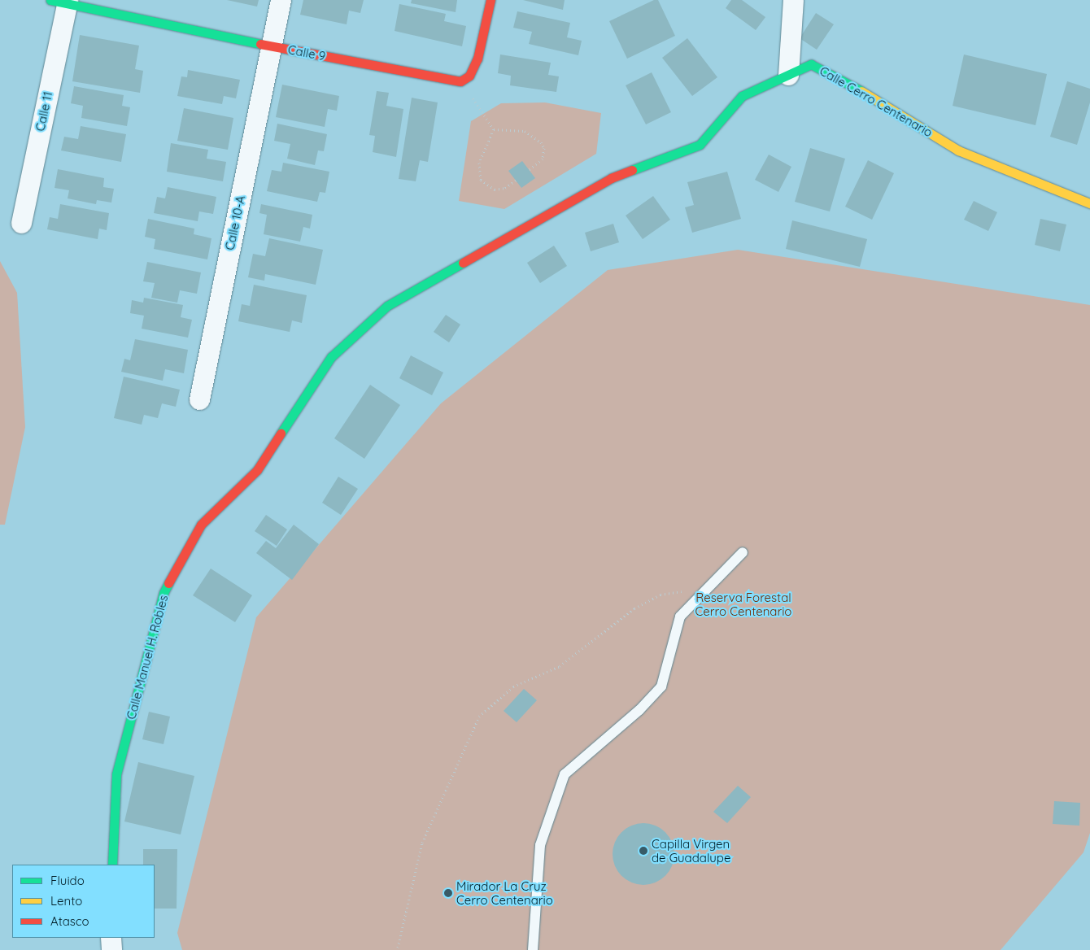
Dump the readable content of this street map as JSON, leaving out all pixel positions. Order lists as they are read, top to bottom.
{
  "streets": {
    "street": [
      "Calle 9",
      "Calle Cerro Centenario",
      "Calle 11",
      "Calle 10-A",
      "Calle Manuel H. Robles"
    ]
  },
  "crossings": [
    ["Calle 9", "Calle 11"],
    ["Calle 9", "Calle 10-A"],
    ["Calle Cerro Centenario", "Calle Manuel H. Robles"]
  ],
  "parks": ["Reserva Forestal Cerro Centenario"],
  "places": ["Capilla Virgen de Guadalupe", "Mirador La Cruz Cerro Centenario"],
  "legend": ["Fluido", "Lento", "Atasco"]
}
